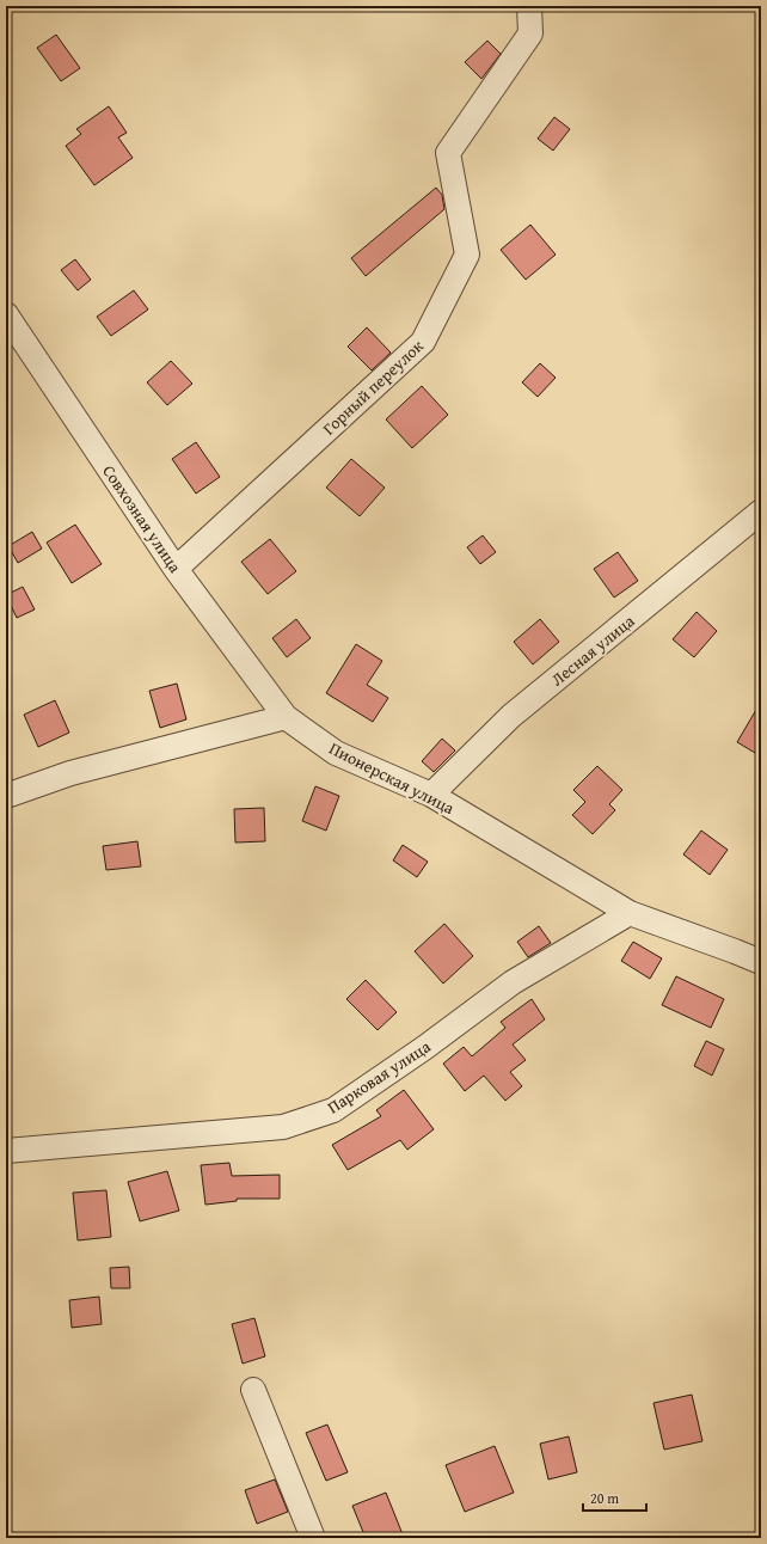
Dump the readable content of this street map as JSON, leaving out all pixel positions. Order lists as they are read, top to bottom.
{
  "streets": {
    "street": [
      "Горный переулок",
      "Совхозная улица",
      "Лесная улица",
      "Пионерская улица",
      "Парковая улица"
    ]
  },
  "crossings": [
    ["Горный переулок", "Совхозная улица"],
    ["Совхозная улица", "Пионерская улица"],
    ["Лесная улица", "Пионерская улица"],
    ["Пионерская улица", "Парковая улица"]
  ],
  "scale_bar": "20 m"
}
